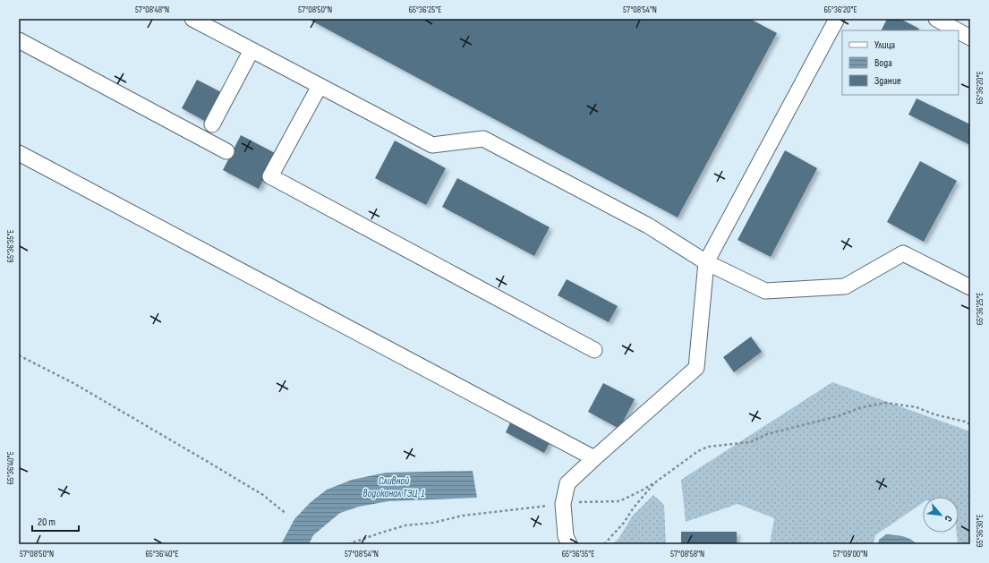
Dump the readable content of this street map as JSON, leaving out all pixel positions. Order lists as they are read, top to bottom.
{
  "water": ["Сливной водоканал ТЭЦ-1"],
  "legend": ["Улица", "Вода", "Здание"],
  "scale_bar": "20 m",
  "north": "bottom right",
  "coordinates": [
    "57°08'48\"N",
    "57°08'50\"N",
    "65°36'25\"E",
    "57°08'54\"N",
    "65°36'20\"E",
    "65°36'35\"E",
    "65°36'40\"E",
    "65°36'30\"E",
    "57°08'58\"N",
    "57°09'00\"N"
  ]
}
